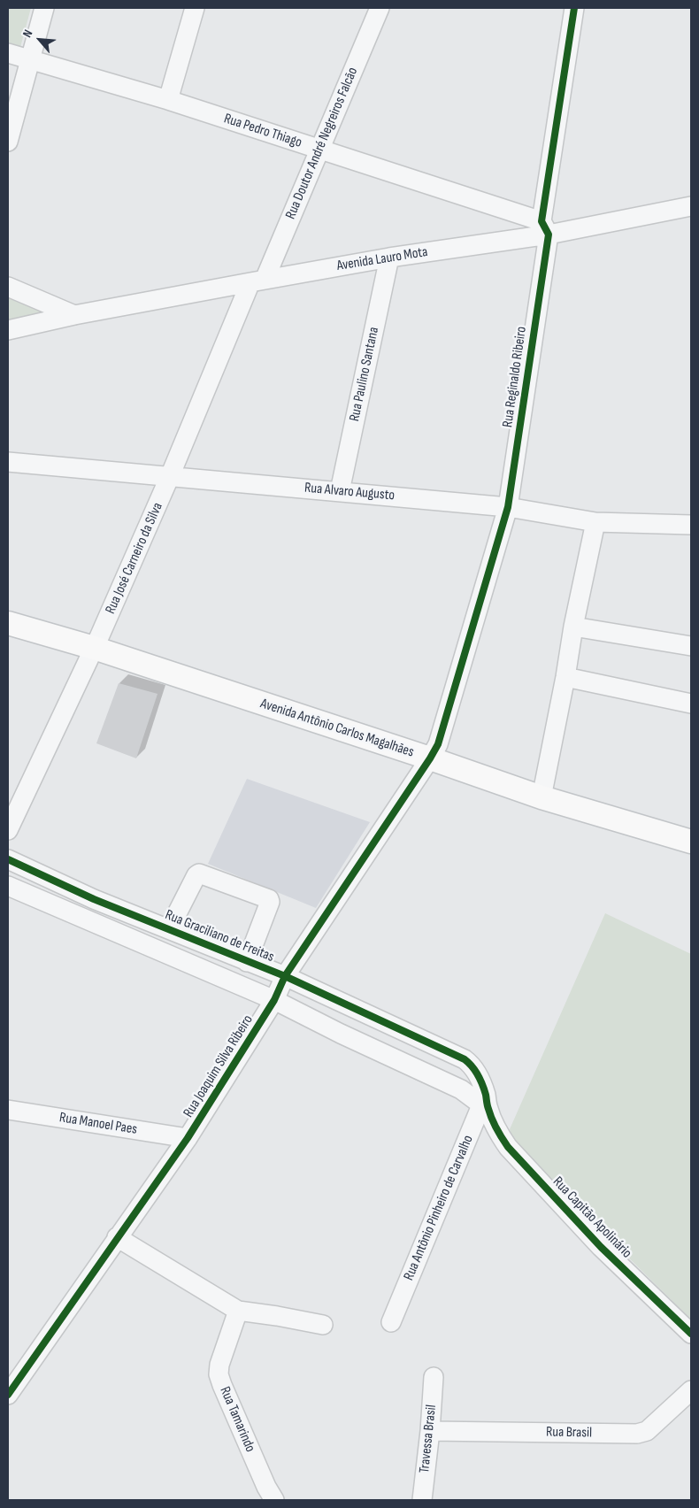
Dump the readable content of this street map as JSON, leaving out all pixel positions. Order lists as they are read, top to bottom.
{
  "streets": {
    "main road": ["Avenida Antônio Carlos Magalhães"],
    "street": [
      "Rua Pedro Thiago",
      "Rua Doutor André Negreiros Falcão",
      "Avenida Lauro Mota",
      "Rua Paulino Santana",
      "Rua Reginaldo Ribeiro",
      "Rua Alvaro Augusto",
      "Rua José Carneiro da Silva",
      "Rua Graciliano de Freitas",
      "Rua Joaquim Silva Ribeiro",
      "Rua Manoel Paes",
      "Rua Antônio Pinheiro de Carvalho",
      "Rua Capitão Apolinário",
      "Rua Tamarindo",
      "Rua Brasil",
      "Travessa Brasil"
    ]
  },
  "crossings": [
    ["Rua Pedro Thiago", "Rua Doutor André Negreiros Falcão"],
    ["Rua Pedro Thiago", "Avenida Lauro Mota"],
    ["Rua Pedro Thiago", "Rua Reginaldo Ribeiro"],
    ["Rua Doutor André Negreiros Falcão", "Avenida Lauro Mota"],
    ["Rua Doutor André Negreiros Falcão", "Rua José Carneiro da Silva"],
    ["Avenida Lauro Mota", "Rua Paulino Santana"],
    ["Avenida Lauro Mota", "Rua Reginaldo Ribeiro"],
    ["Avenida Lauro Mota", "Rua José Carneiro da Silva"],
    ["Rua Paulino Santana", "Rua Alvaro Augusto"],
    ["Rua Reginaldo Ribeiro", "Rua Alvaro Augusto"],
    ["Rua Reginaldo Ribeiro", "Avenida Antônio Carlos Magalhães"],
    ["Rua Reginaldo Ribeiro", "Rua Joaquim Silva Ribeiro"],
    ["Rua Alvaro Augusto", "Rua José Carneiro da Silva"],
    ["Rua José Carneiro da Silva", "Avenida Antônio Carlos Magalhães"],
    ["Avenida Antônio Carlos Magalhães", "Rua Joaquim Silva Ribeiro"],
    ["Rua Graciliano de Freitas", "Rua Joaquim Silva Ribeiro"],
    ["Rua Graciliano de Freitas", "Rua Antônio Pinheiro de Carvalho"],
    ["Rua Graciliano de Freitas", "Rua Capitão Apolinário"],
    ["Rua Joaquim Silva Ribeiro", "Rua Manoel Paes"],
    ["Rua Antônio Pinheiro de Carvalho", "Rua Capitão Apolinário"],
    ["Rua Brasil", "Travessa Brasil"]
  ],
  "north": "top left"
}
